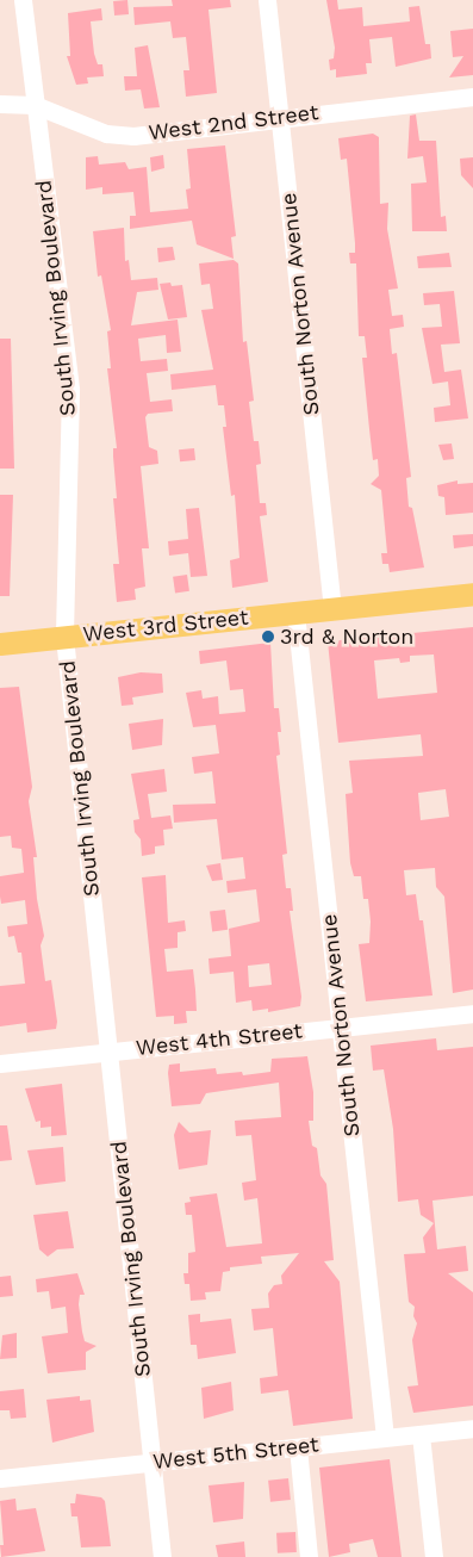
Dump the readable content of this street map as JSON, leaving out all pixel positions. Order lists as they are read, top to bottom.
{
  "streets": {
    "main road": ["West 3rd Street"],
    "street": [
      "West 2nd Street",
      "South Irving Boulevard",
      "South Norton Avenue",
      "West 4th Street",
      "West 5th Street"
    ]
  },
  "crossings": [
    ["West 2nd Street", "South Irving Boulevard"],
    ["West 2nd Street", "South Norton Avenue"],
    ["South Irving Boulevard", "West 3rd Street"],
    ["South Irving Boulevard", "West 4th Street"],
    ["South Irving Boulevard", "West 5th Street"],
    ["South Norton Avenue", "West 3rd Street"],
    ["South Norton Avenue", "West 4th Street"],
    ["South Norton Avenue", "West 5th Street"]
  ],
  "places": ["3rd & Norton"]
}
